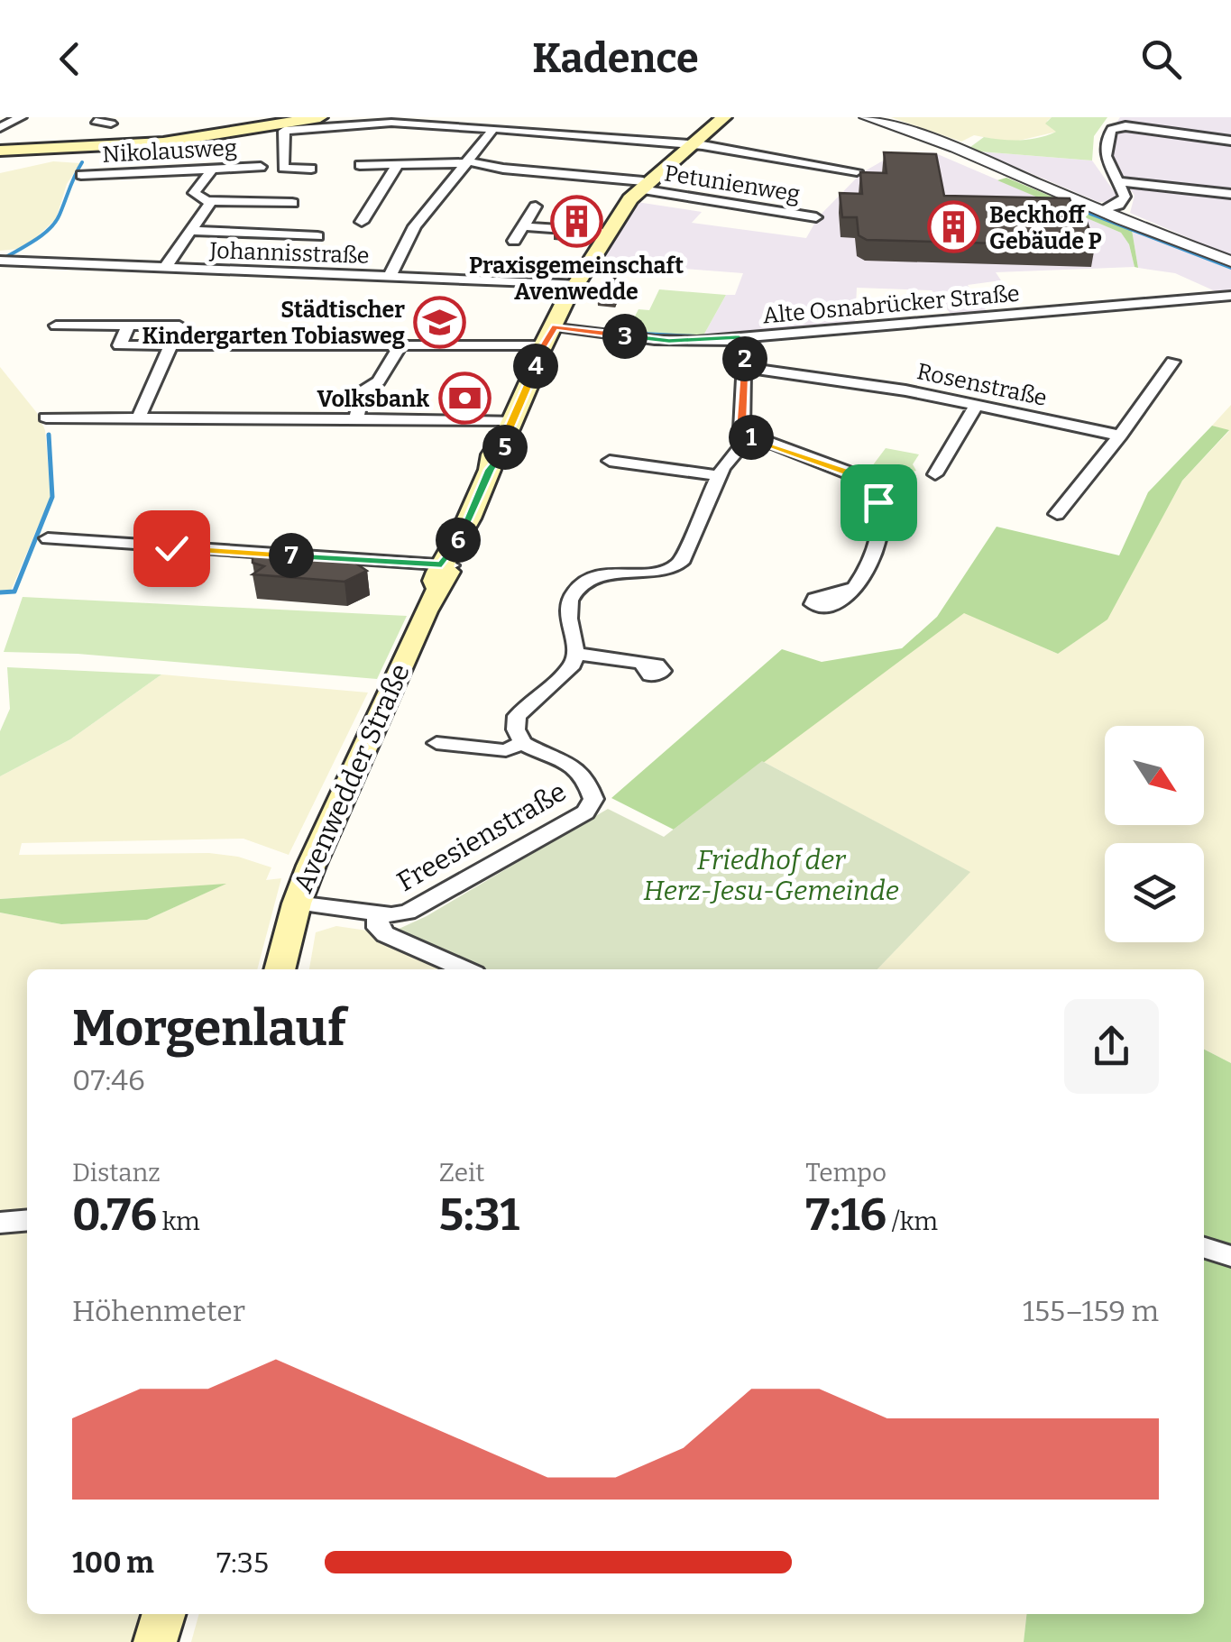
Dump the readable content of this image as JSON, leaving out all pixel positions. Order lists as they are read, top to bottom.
{
  "streets": {
    "main road": ["Avenwedder Straße"],
    "street": [
      "Nikolausweg",
      "Petunienweg",
      "Johannisstraße",
      "Alte Osnabrücker Straße",
      "Rosenstraße",
      "Freesienstraße"
    ]
  },
  "crossings": [
    ["Petunienweg", "Avenwedder Straße"],
    ["Johannisstraße", "Alte Osnabrücker Straße"],
    ["Johannisstraße", "Avenwedder Straße"],
    ["Alte Osnabrücker Straße", "Avenwedder Straße"],
    ["Avenwedder Straße", "Freesienstraße"]
  ],
  "parks": ["Friedhof der Herz-Jesu-Gemeinde"],
  "places": {
    "building": ["Praxisgemeinschaft Avenwedde", "Beckhoff Gebäude P"],
    "school or university": ["Städtischer Kindergarten Tobiasweg"],
    "bank": ["Volksbank"]
  },
  "north": "bottom right",
  "page": {
    "header": "Kadence",
    "pins": [
      "3",
      "2",
      "4",
      "1",
      "5",
      "6",
      "7"
    ],
    "heading": ["Morgenlauf", "07:46"],
    "stats": [
      ["Distanz", "0.76 km"],
      ["Zeit", "5:31"],
      ["Tempo", "7:16 /km"]
    ],
    "chart": ["Höhenmeter", "155–159 m"],
    "list": [
      {
        "name": "100 m",
        "note": "7:35"
      }
    ]
  }
}
